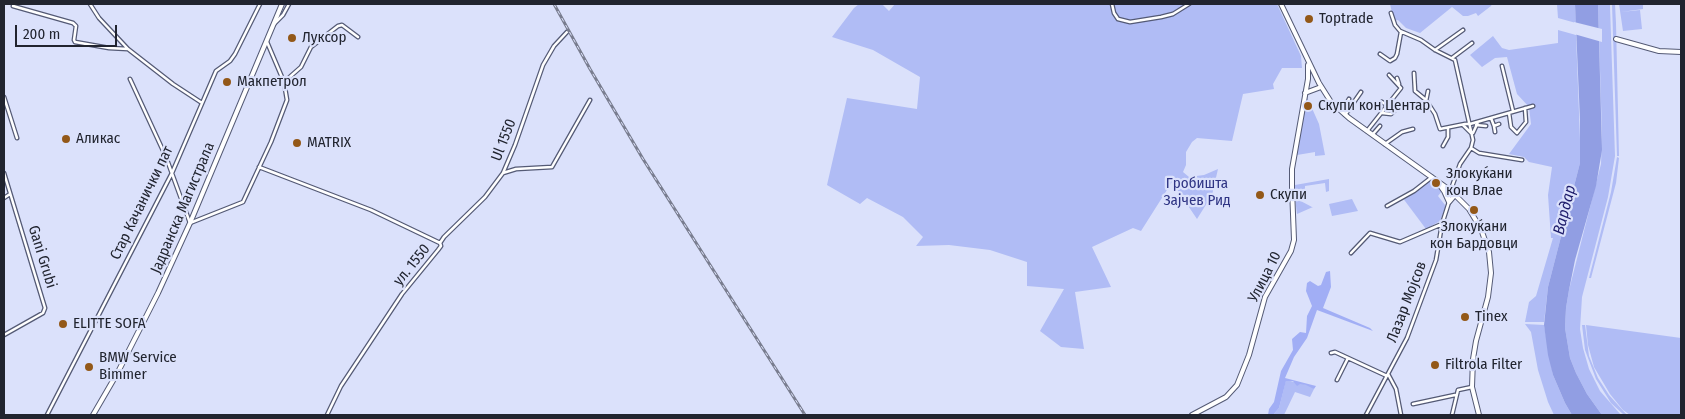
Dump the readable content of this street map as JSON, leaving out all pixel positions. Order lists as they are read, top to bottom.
{
  "streets": {
    "street": [
      "Ul 1550",
      "Стар Качанички пат",
      "Јадранска Магистрала",
      "Gani Grubi",
      "ул. 1550",
      "Улица 10",
      "Лазар Мојсов"
    ]
  },
  "crossings": [
    ["Ul 1550", "ул. 1550"]
  ],
  "water": ["Вардар"],
  "parks": ["Гробишта Зајчев Рид"],
  "places": [
    "Toptrade",
    "Луксор",
    "Макпетрол",
    "Скупи кон Центар",
    "Аликас",
    "MATRIX",
    "Злокуќани кон Влае",
    "Скупи",
    "Злокуќани кон Бардовци",
    "Tinex",
    "ELITTE SOFA",
    "Filtrola Filter",
    "BMW Service Bimmer"
  ],
  "scale_bar": "200 m"
}
